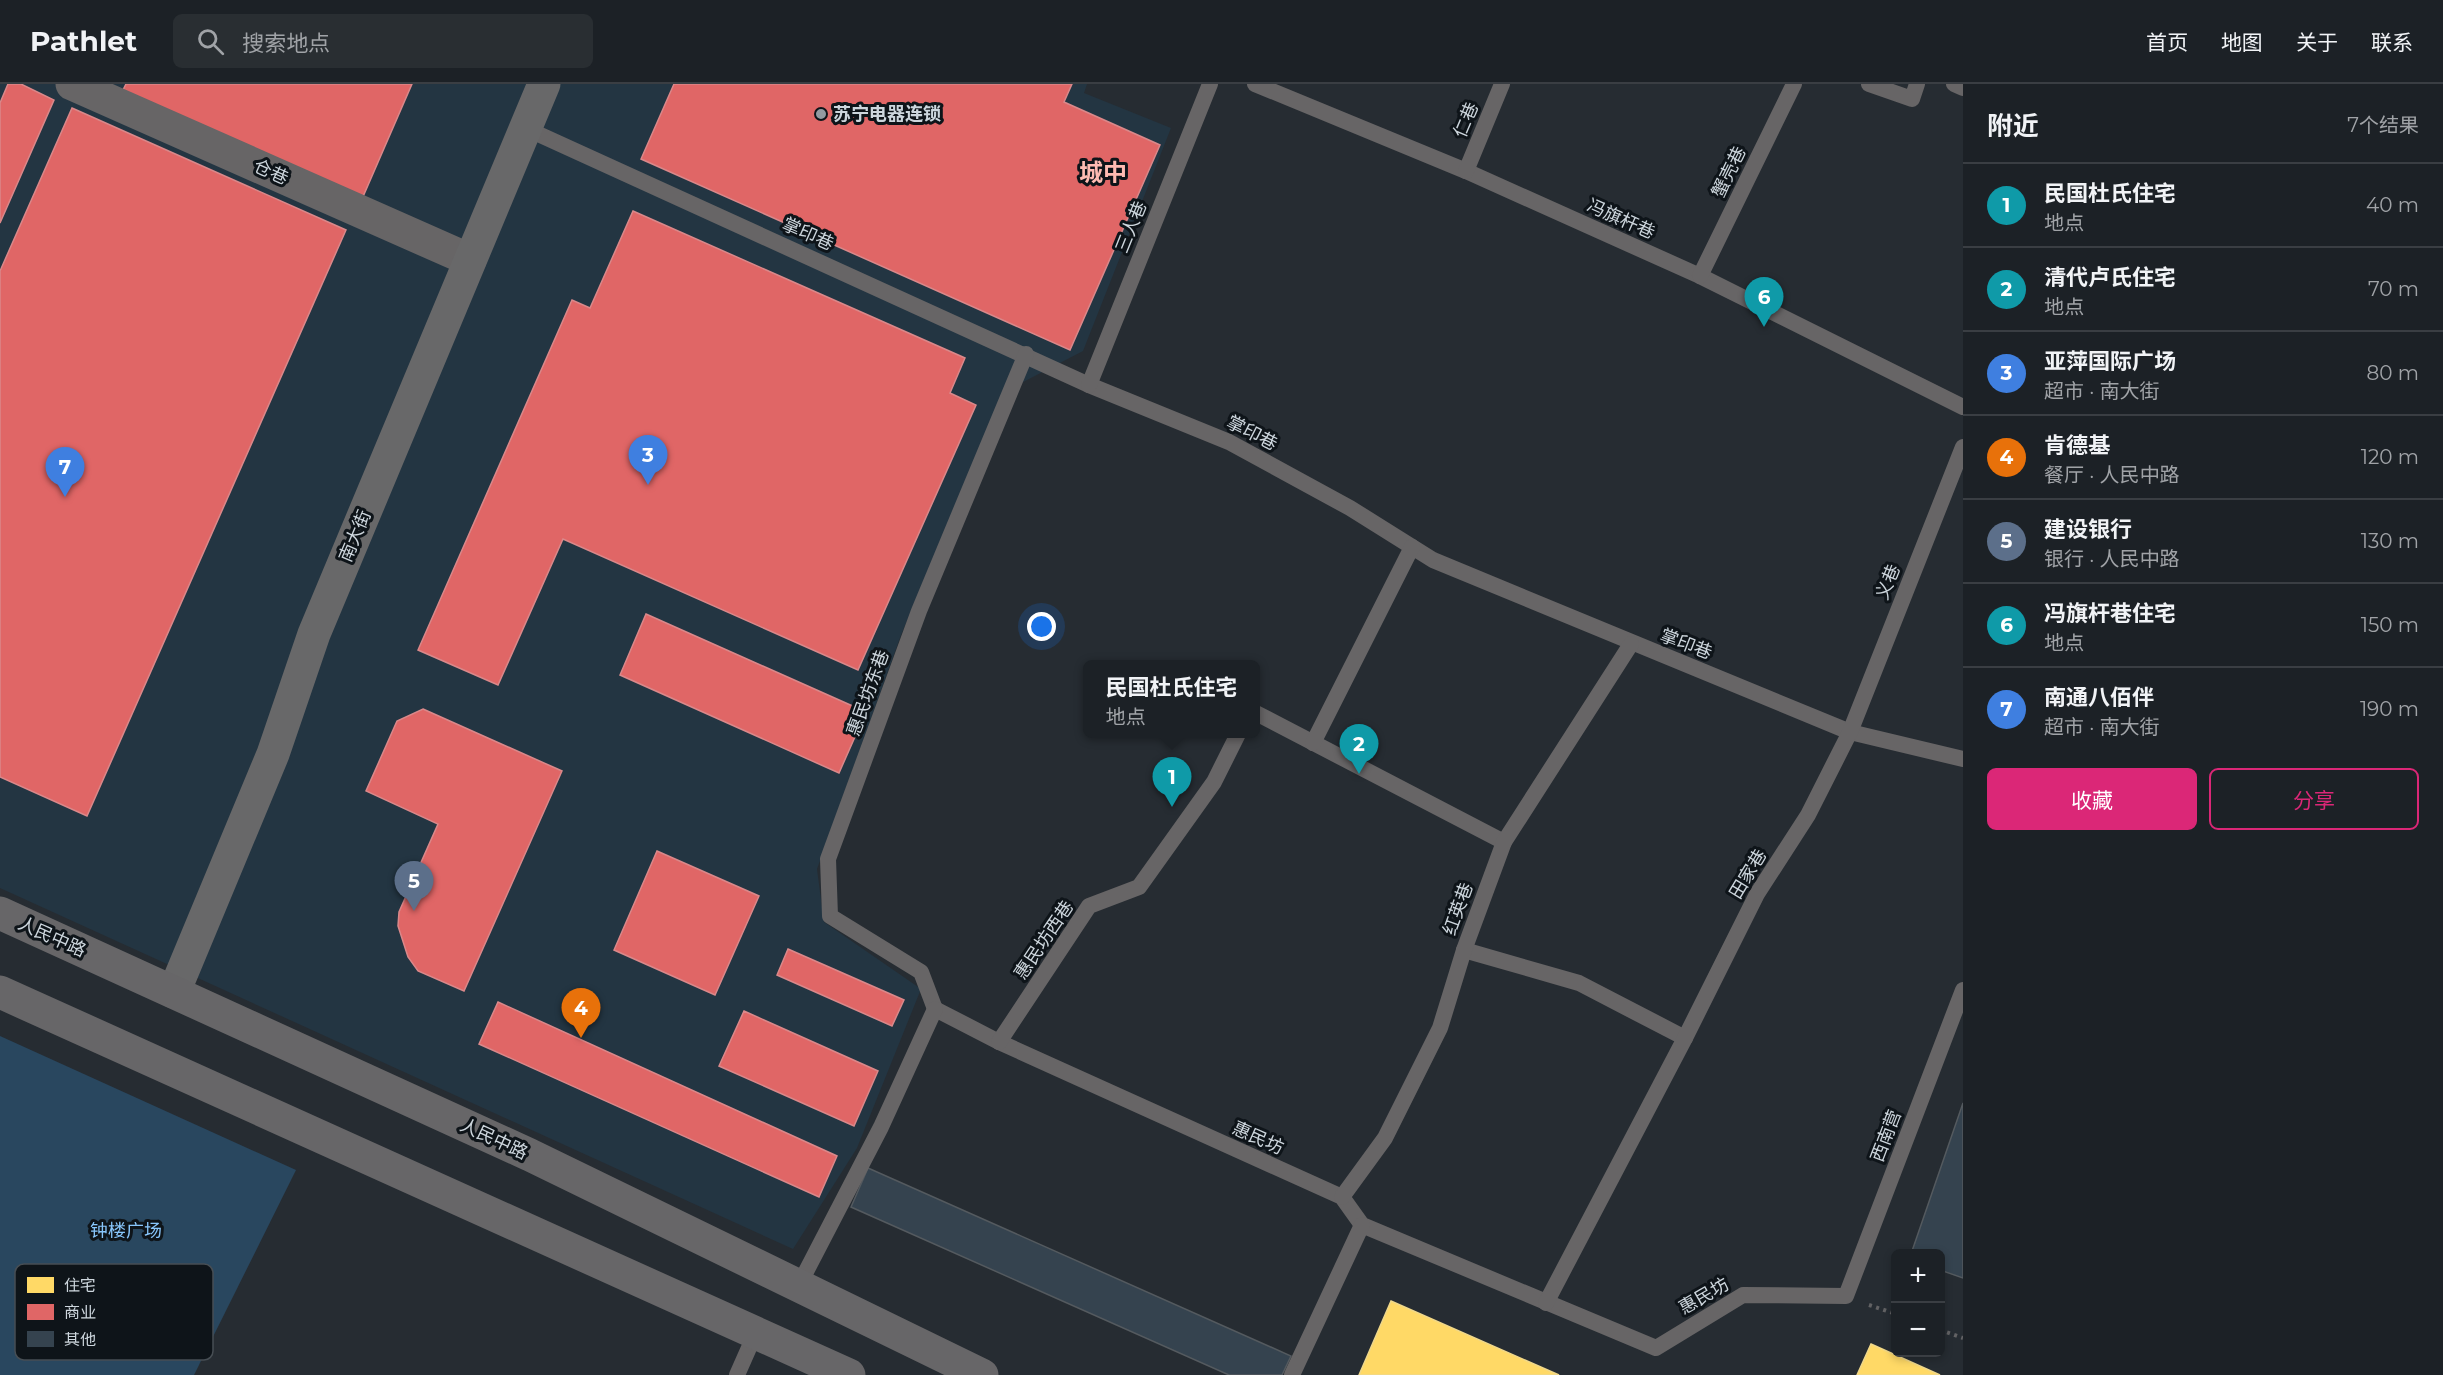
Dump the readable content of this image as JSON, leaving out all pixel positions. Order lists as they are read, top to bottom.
{
  "streets": {
    "main road": ["南大街", "人民中路"],
    "street": ["仓巷"],
    "lane": [
      "仁巷",
      "蟹壳巷",
      "冯旗杆巷",
      "三人巷",
      "掌印巷",
      "义巷",
      "惠民坊东巷",
      "田家巷",
      "红英巷",
      "惠民坊西巷",
      "西南营",
      "惠民坊"
    ]
  },
  "crossings": [
    ["仁巷", "冯旗杆巷"],
    ["仓巷", "南大街"],
    ["蟹壳巷", "冯旗杆巷"],
    ["三人巷", "掌印巷"],
    ["掌印巷", "南大街"],
    ["掌印巷", "义巷"],
    ["掌印巷", "惠民坊东巷"],
    ["掌印巷", "田家巷"],
    ["掌印巷", "红英巷"],
    ["南大街", "人民中路"],
    ["义巷", "田家巷"],
    ["惠民坊东巷", "惠民坊"],
    ["田家巷", "惠民坊"],
    ["红英巷", "惠民坊"],
    ["惠民坊西巷", "惠民坊"],
    ["西南营", "惠民坊"]
  ],
  "districts": ["城中"],
  "parks": ["钟楼广场"],
  "places": ["苏宁电器连锁"],
  "legend": ["住宅", "商业", "其他"],
  "page": {
    "header": "Pathlet",
    "search": "搜索地点",
    "nav": [
      "首页",
      "地图",
      "关于",
      "联系"
    ],
    "heading": ["附近", "7个结果"],
    "list": [
      {
        "mark": "1",
        "name": "民国杜氏住宅",
        "note": "地点",
        "value": "40 m"
      },
      {
        "mark": "2",
        "name": "清代卢氏住宅",
        "note": "地点",
        "value": "70 m"
      },
      {
        "mark": "3",
        "name": "亚萍国际广场",
        "note": "超市 · 南大街",
        "value": "80 m"
      },
      {
        "mark": "4",
        "name": "肯德基",
        "note": "餐厅 · 人民中路",
        "value": "120 m"
      },
      {
        "mark": "5",
        "name": "建设银行",
        "note": "银行 · 人民中路",
        "value": "130 m"
      },
      {
        "mark": "6",
        "name": "冯旗杆巷住宅",
        "note": "地点",
        "value": "150 m"
      },
      {
        "mark": "7",
        "name": "南通八佰伴",
        "note": "超市 · 南大街",
        "value": "190 m"
      }
    ],
    "pins": [
      "6",
      "3",
      "7",
      "2",
      "1",
      "5",
      "4"
    ],
    "popup": ["民国杜氏住宅", "地点"],
    "buttons": ["收藏", "分享"],
    "map_buttons": ["+", "−"]
  }
}
